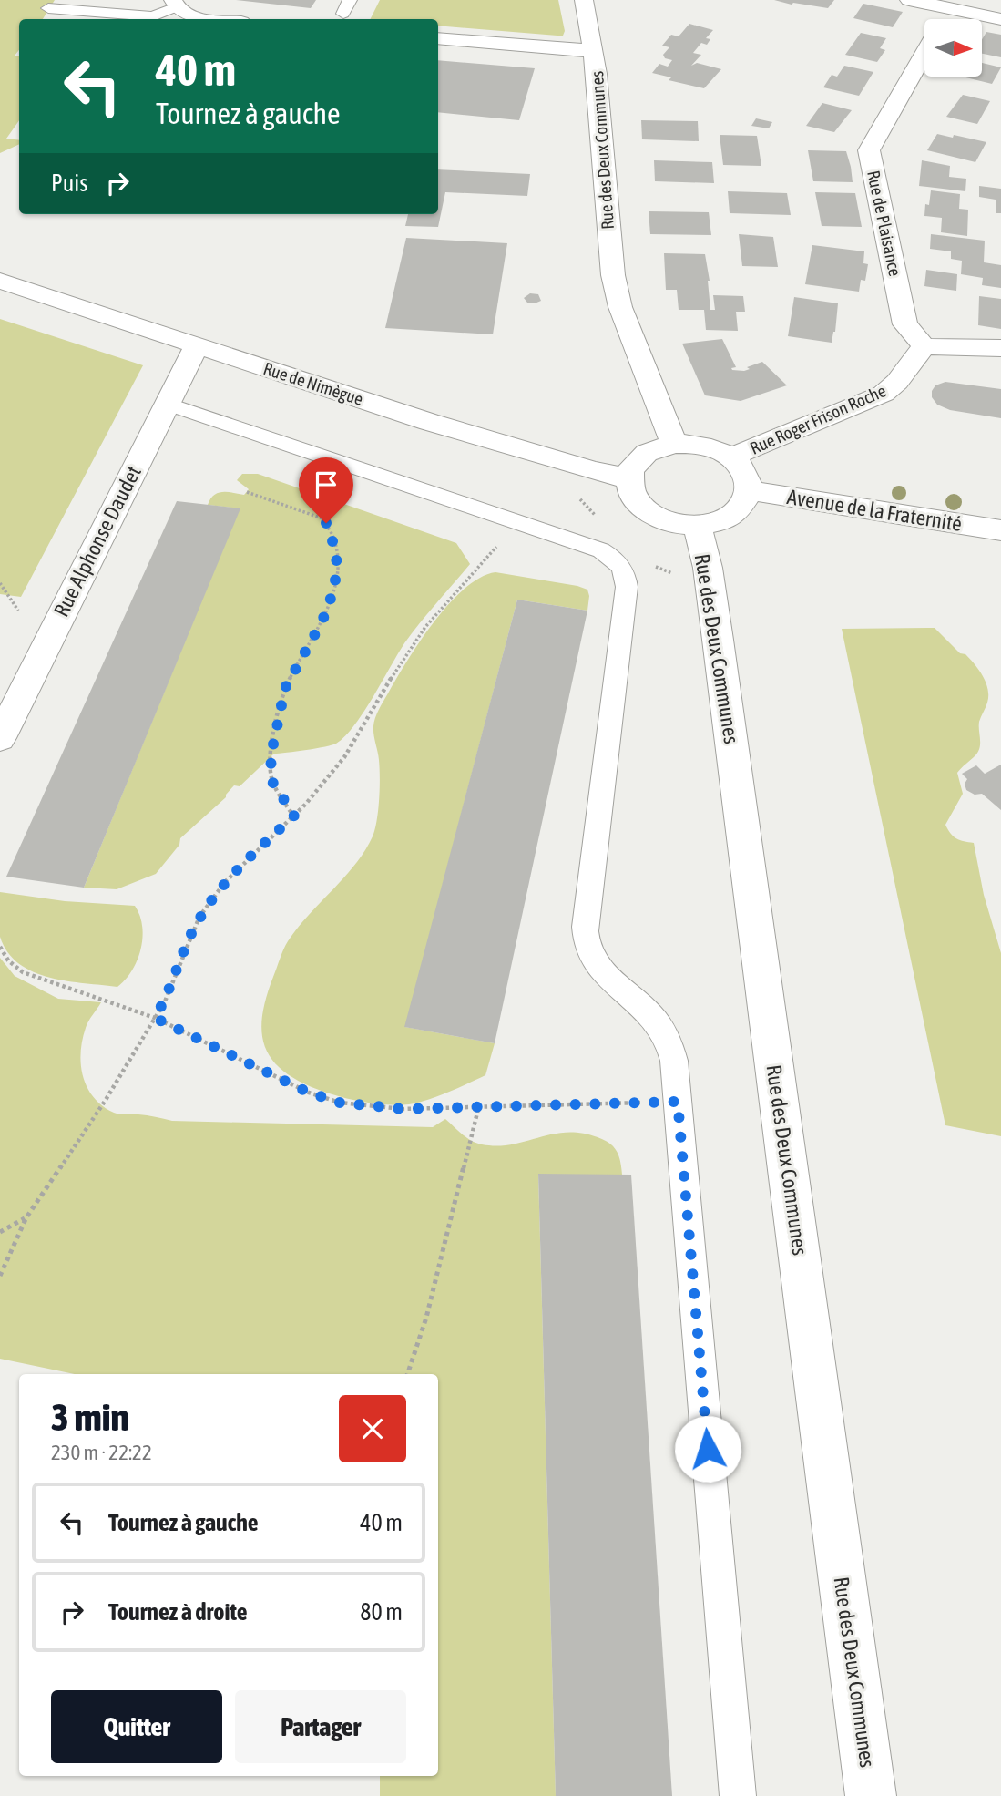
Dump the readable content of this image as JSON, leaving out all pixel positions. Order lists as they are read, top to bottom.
{
  "streets": {
    "street": [
      "Rue des Deux Communes",
      "Rue de Plaisance",
      "Rue de Nimègue",
      "Rue Roger Frison Roche",
      "Avenue de la Fraternité",
      "Rue Alphonse Daudet"
    ]
  },
  "crossings": [
    ["Rue des Deux Communes", "Rue de Nimègue"],
    ["Rue des Deux Communes", "Rue Roger Frison Roche"],
    ["Rue des Deux Communes", "Avenue de la Fraternité"],
    ["Rue de Plaisance", "Rue Roger Frison Roche"],
    ["Rue de Nimègue", "Rue Roger Frison Roche"],
    ["Rue de Nimègue", "Avenue de la Fraternité"],
    ["Rue de Nimègue", "Rue Alphonse Daudet"],
    ["Rue Roger Frison Roche", "Avenue de la Fraternité"]
  ],
  "north": "right",
  "page": {
    "turn": ["40 m", "Tournez à gauche"],
    "then": "Puis",
    "heading": ["3 min", "230 m · 22:22"],
    "list": [
      {
        "name": "Tournez à gauche",
        "value": "40 m"
      },
      {
        "name": "Tournez à droite",
        "value": "80 m"
      }
    ],
    "buttons": ["Quitter", "Partager"]
  }
}
